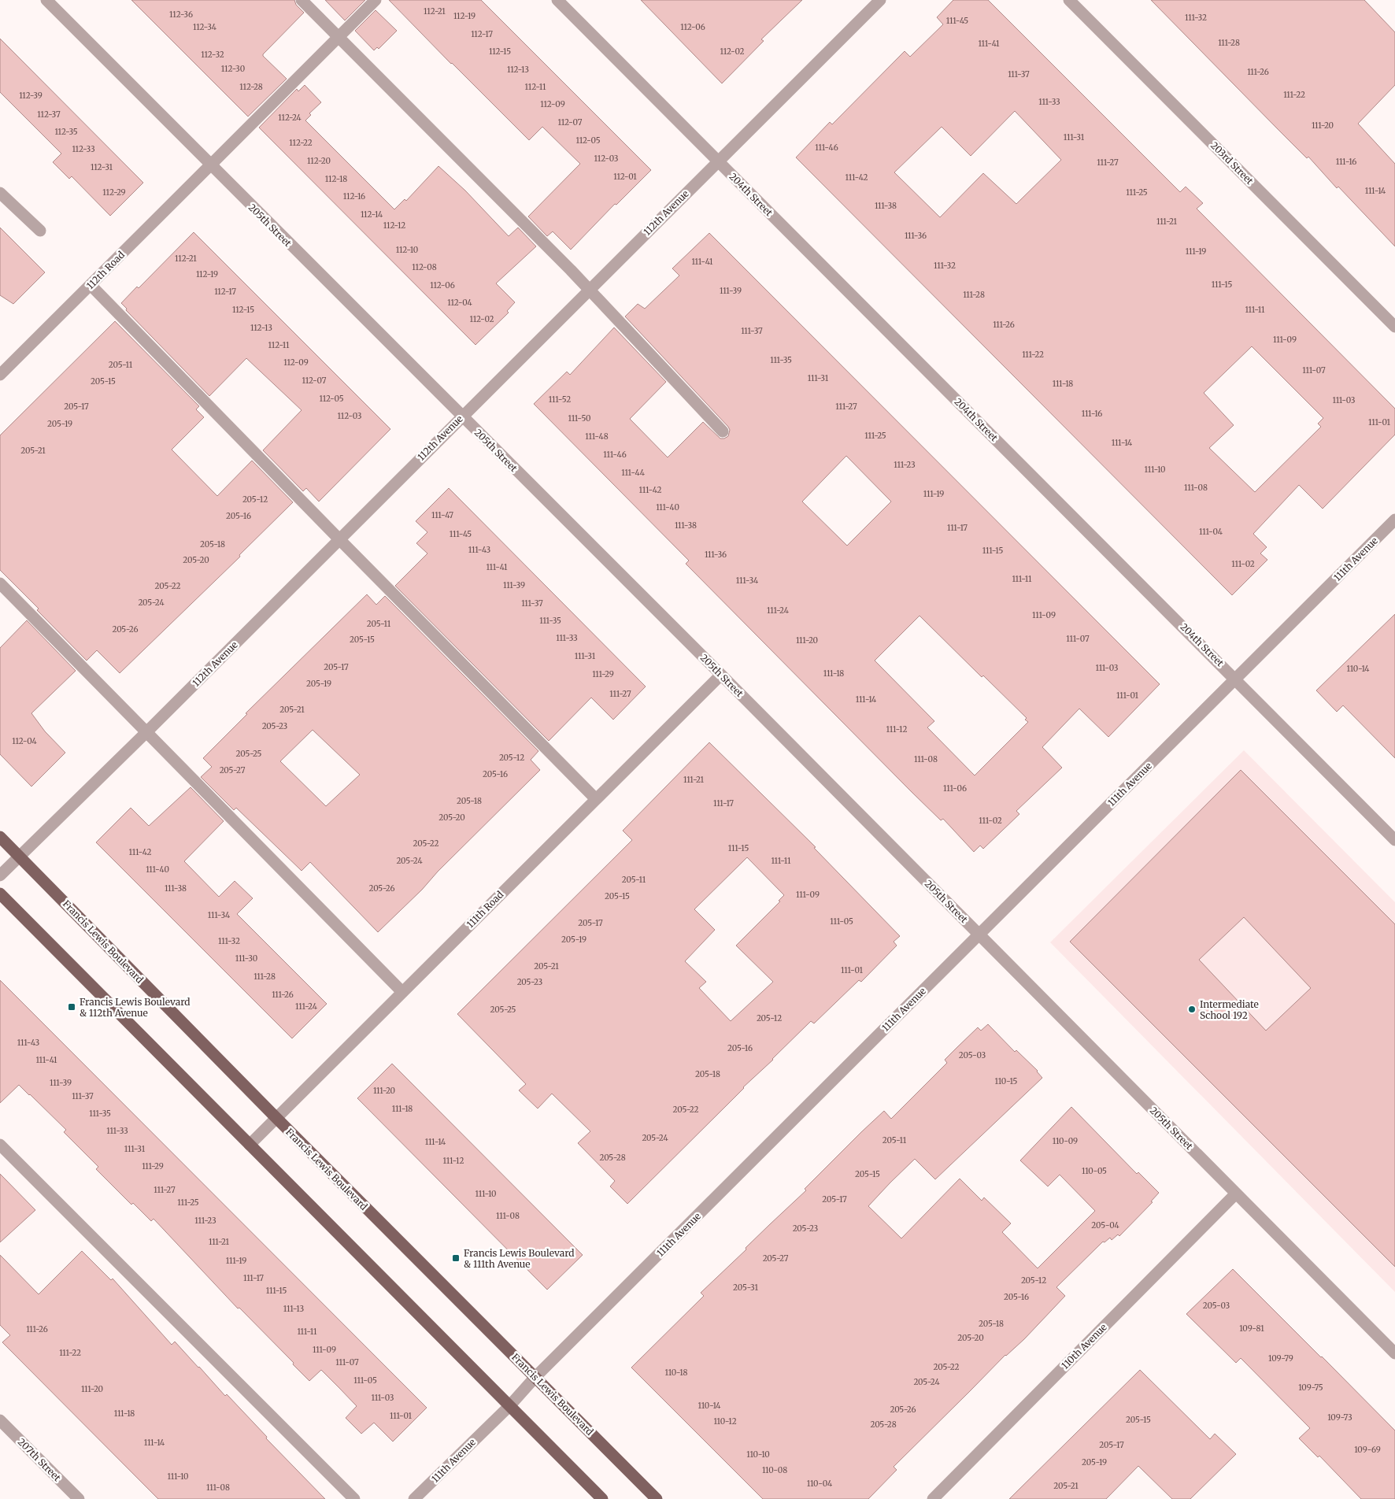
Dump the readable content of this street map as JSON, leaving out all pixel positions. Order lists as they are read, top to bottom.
{
  "streets": {
    "main road": ["Francis Lewis Boulevard"],
    "street": [
      "203rd Street",
      "204th Street",
      "112th Avenue",
      "205th Street",
      "112th Road",
      "111th Avenue",
      "111th Road",
      "110th Avenue",
      "207th Street"
    ]
  },
  "crossings": [
    ["204th Street", "112th Avenue"],
    ["204th Street", "111th Avenue"],
    ["112th Avenue", "205th Street"],
    ["112th Avenue", "Francis Lewis Boulevard"],
    ["205th Street", "112th Road"],
    ["205th Street", "111th Avenue"],
    ["205th Street", "111th Road"],
    ["205th Street", "110th Avenue"],
    ["111th Avenue", "Francis Lewis Boulevard"],
    ["111th Road", "Francis Lewis Boulevard"]
  ],
  "places": {
    "transit": ["Francis Lewis Boulevard & 112th Avenue", "Francis Lewis Boulevard & 111th Avenue"],
    "other": ["Intermediate School 192"]
  },
  "house_numbers": [
    "112-21",
    "112-36",
    "112-19",
    "111-32",
    "111-45",
    "112-34",
    "112-06",
    "112-17",
    "111-28",
    "111-41",
    "112-15",
    "112-02",
    "112-32",
    "112-30",
    "112-13",
    "111-26",
    "111-37",
    "112-28",
    "112-11",
    "111-22",
    "112-39",
    "111-33",
    "112-09",
    "112-37",
    "112-24",
    "112-07",
    "111-20",
    "112-35",
    "111-31",
    "112-05",
    "112-22",
    "111-46",
    "112-33",
    "112-03",
    "112-20",
    "111-16",
    "111-27",
    "112-31",
    "112-01",
    "111-42",
    "112-18",
    "111-14",
    "112-29",
    "111-25",
    "112-16",
    "111-38",
    "112-14",
    "111-21",
    "112-12",
    "111-36",
    "112-10",
    "111-19",
    "112-21",
    "111-41",
    "111-32",
    "112-08",
    "112-19",
    "111-15",
    "112-06",
    "111-39",
    "112-17",
    "111-28",
    "112-04",
    "112-15",
    "111-11",
    "112-02",
    "111-26",
    "112-13",
    "111-37",
    "111-09",
    "112-11",
    "111-22",
    "111-35",
    "112-09",
    "205-11",
    "111-07",
    "111-31",
    "112-07",
    "205-15",
    "111-18",
    "112-05",
    "111-52",
    "111-03",
    "205-17",
    "111-27",
    "111-16",
    "112-03",
    "111-50",
    "111-01",
    "205-19",
    "111-25",
    "111-48",
    "111-14",
    "205-21",
    "111-46",
    "111-23",
    "111-10",
    "111-44",
    "111-08",
    "111-42",
    "111-19",
    "205-12",
    "111-40",
    "111-47",
    "205-16",
    "111-38",
    "111-17",
    "111-04",
    "111-45",
    "205-18",
    "111-43",
    "111-15",
    "111-36",
    "205-20",
    "111-02",
    "111-41",
    "111-11",
    "111-34",
    "111-39",
    "205-22",
    "205-24",
    "111-37",
    "111-24",
    "111-09",
    "111-35",
    "205-11",
    "205-26",
    "111-33",
    "111-07",
    "205-15",
    "111-20",
    "111-31",
    "205-17",
    "111-03",
    "110-14",
    "111-18",
    "111-29",
    "205-19",
    "111-27",
    "111-01",
    "111-14",
    "205-21",
    "205-23",
    "111-12",
    "112-04",
    "205-25",
    "205-12",
    "111-08",
    "205-27",
    "205-16",
    "111-21",
    "111-06",
    "205-18",
    "111-17",
    "205-20",
    "111-02",
    "205-22",
    "111-15",
    "111-42",
    "205-24",
    "111-11",
    "111-40",
    "205-11",
    "111-38",
    "205-26",
    "111-09",
    "205-15",
    "111-34",
    "111-05",
    "205-17",
    "205-19",
    "111-32",
    "111-30",
    "205-21",
    "111-01",
    "111-28",
    "205-23",
    "111-26",
    "111-24",
    "205-25",
    "205-12",
    "111-43",
    "205-16",
    "205-03",
    "111-41",
    "205-18",
    "110-15",
    "111-39",
    "111-20",
    "111-37",
    "111-18",
    "205-22",
    "111-35",
    "111-33",
    "205-24",
    "205-11",
    "110-09",
    "111-14",
    "111-31",
    "205-28",
    "111-12",
    "111-29",
    "110-05",
    "205-15",
    "111-27",
    "111-10",
    "205-17",
    "111-25",
    "111-08",
    "111-23",
    "205-04",
    "205-23",
    "111-21",
    "205-27",
    "111-19",
    "111-17",
    "205-12",
    "205-31",
    "111-15",
    "205-16",
    "205-03",
    "111-13",
    "205-18",
    "109-81",
    "111-26",
    "111-11",
    "205-20",
    "111-09",
    "111-22",
    "109-79",
    "111-07",
    "205-22",
    "110-18",
    "111-05",
    "205-24",
    "109-75",
    "111-20",
    "111-03",
    "110-14",
    "205-26",
    "111-18",
    "111-01",
    "109-73",
    "205-15",
    "110-12",
    "205-28",
    "111-14",
    "205-17",
    "109-69",
    "110-10",
    "205-19",
    "110-08",
    "111-10",
    "110-04",
    "205-21",
    "111-08"
  ]
}
